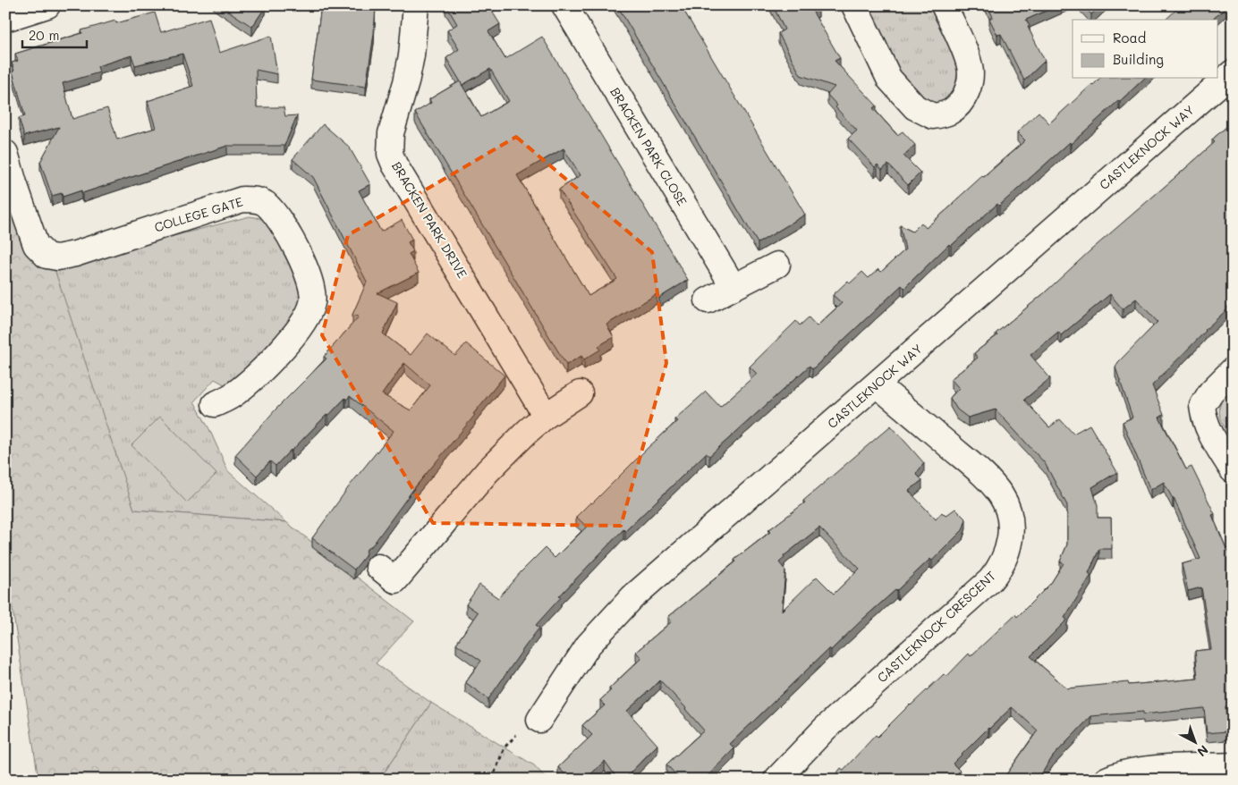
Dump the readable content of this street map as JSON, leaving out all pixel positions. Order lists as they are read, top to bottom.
{
  "streets": {
    "street": [
      "BRACKEN PARK CLOSE",
      "CASTLEKNOCK WAY",
      "COLLEGE GATE",
      "BRACKEN PARK DRIVE",
      "CASTLEKNOCK CRESCENT"
    ]
  },
  "crossings": [
    ["CASTLEKNOCK WAY", "CASTLEKNOCK CRESCENT"]
  ],
  "legend": ["Road", "Building"],
  "scale_bar": "20 m",
  "north": "bottom right"
}
